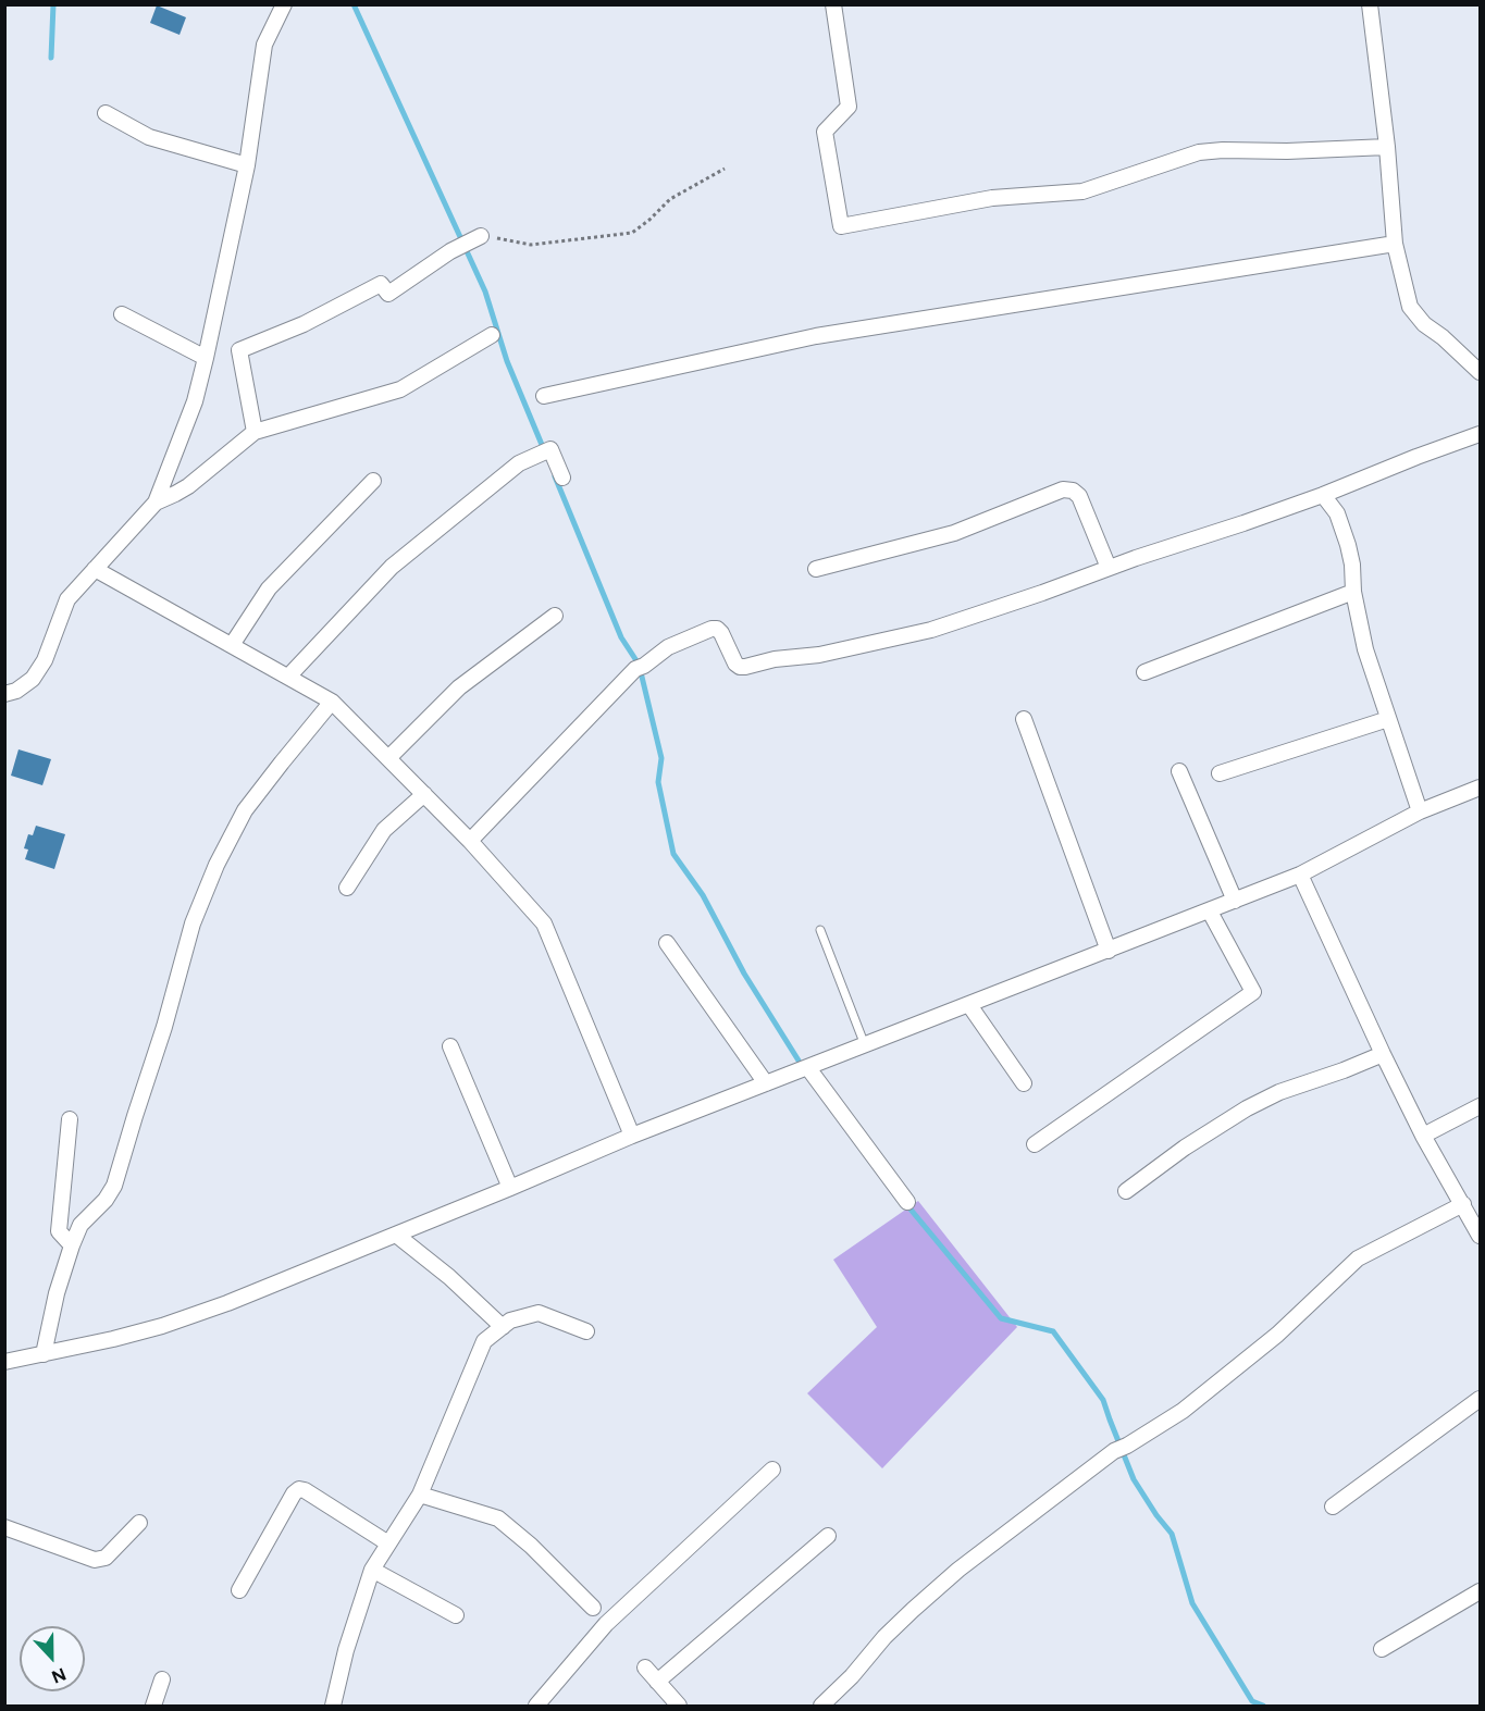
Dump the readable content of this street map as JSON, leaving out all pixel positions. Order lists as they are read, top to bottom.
{
  "north": "bottom"
}
